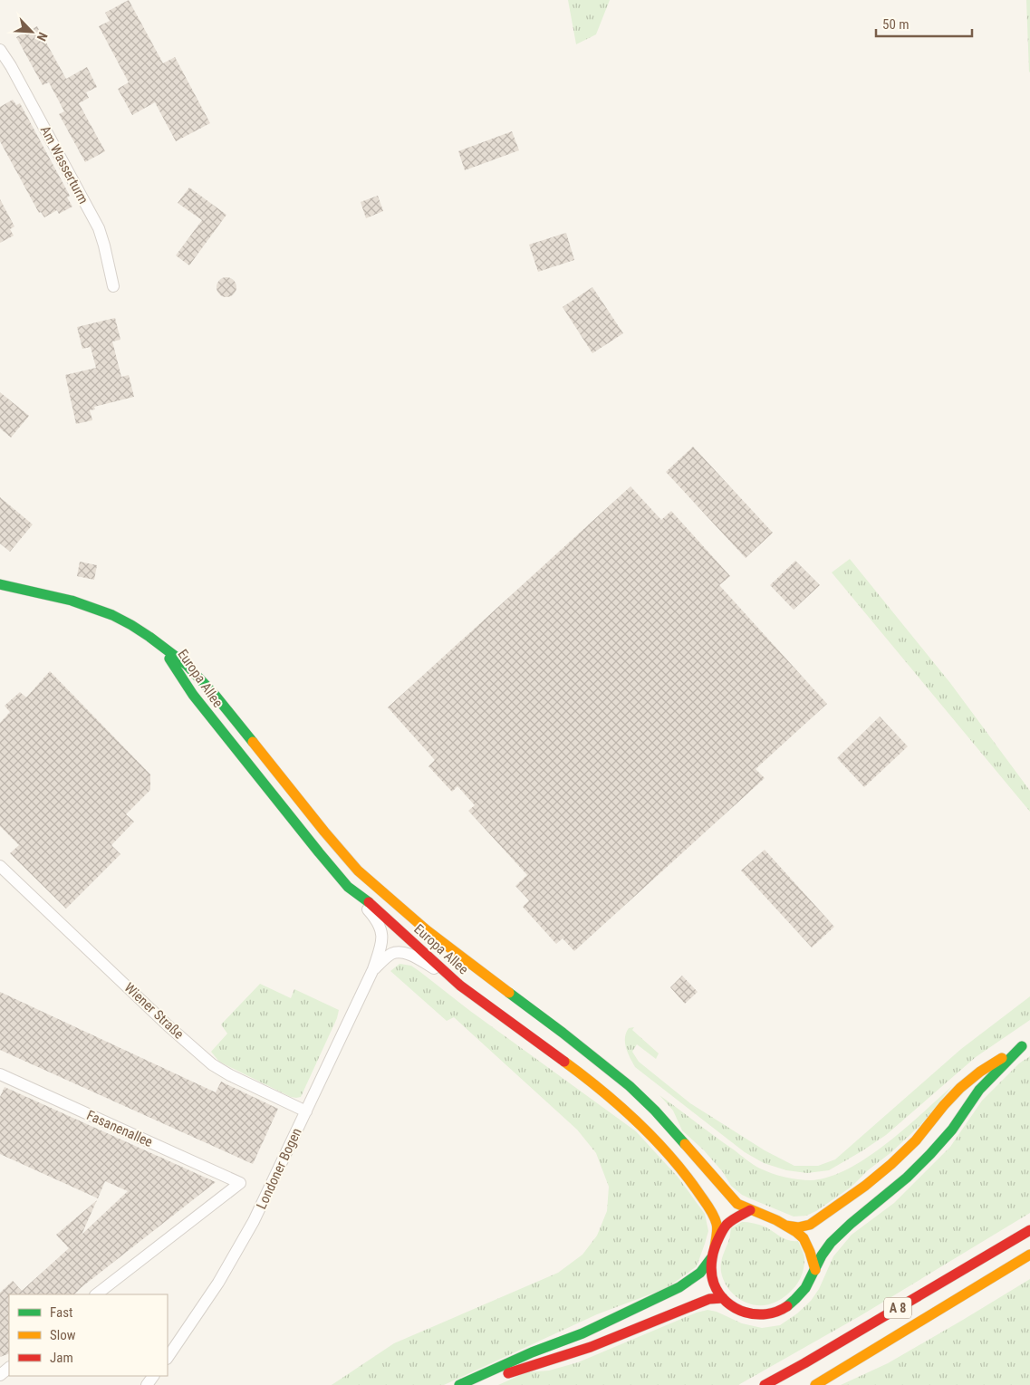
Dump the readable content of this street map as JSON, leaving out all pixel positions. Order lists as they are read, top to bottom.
{
  "streets": {
    "main road": ["Europa Allee", "A 8"],
    "street": [
      "Am Wasserturm",
      "Wiener Straße",
      "Fasanenallee",
      "Londoner Bogen"
    ]
  },
  "crossings": [
    ["Europa Allee", "Londoner Bogen"],
    ["Wiener Straße", "Londoner Bogen"]
  ],
  "legend": ["Fast", "Slow", "Jam"],
  "scale_bar": "50 m",
  "north": "bottom right"
}
